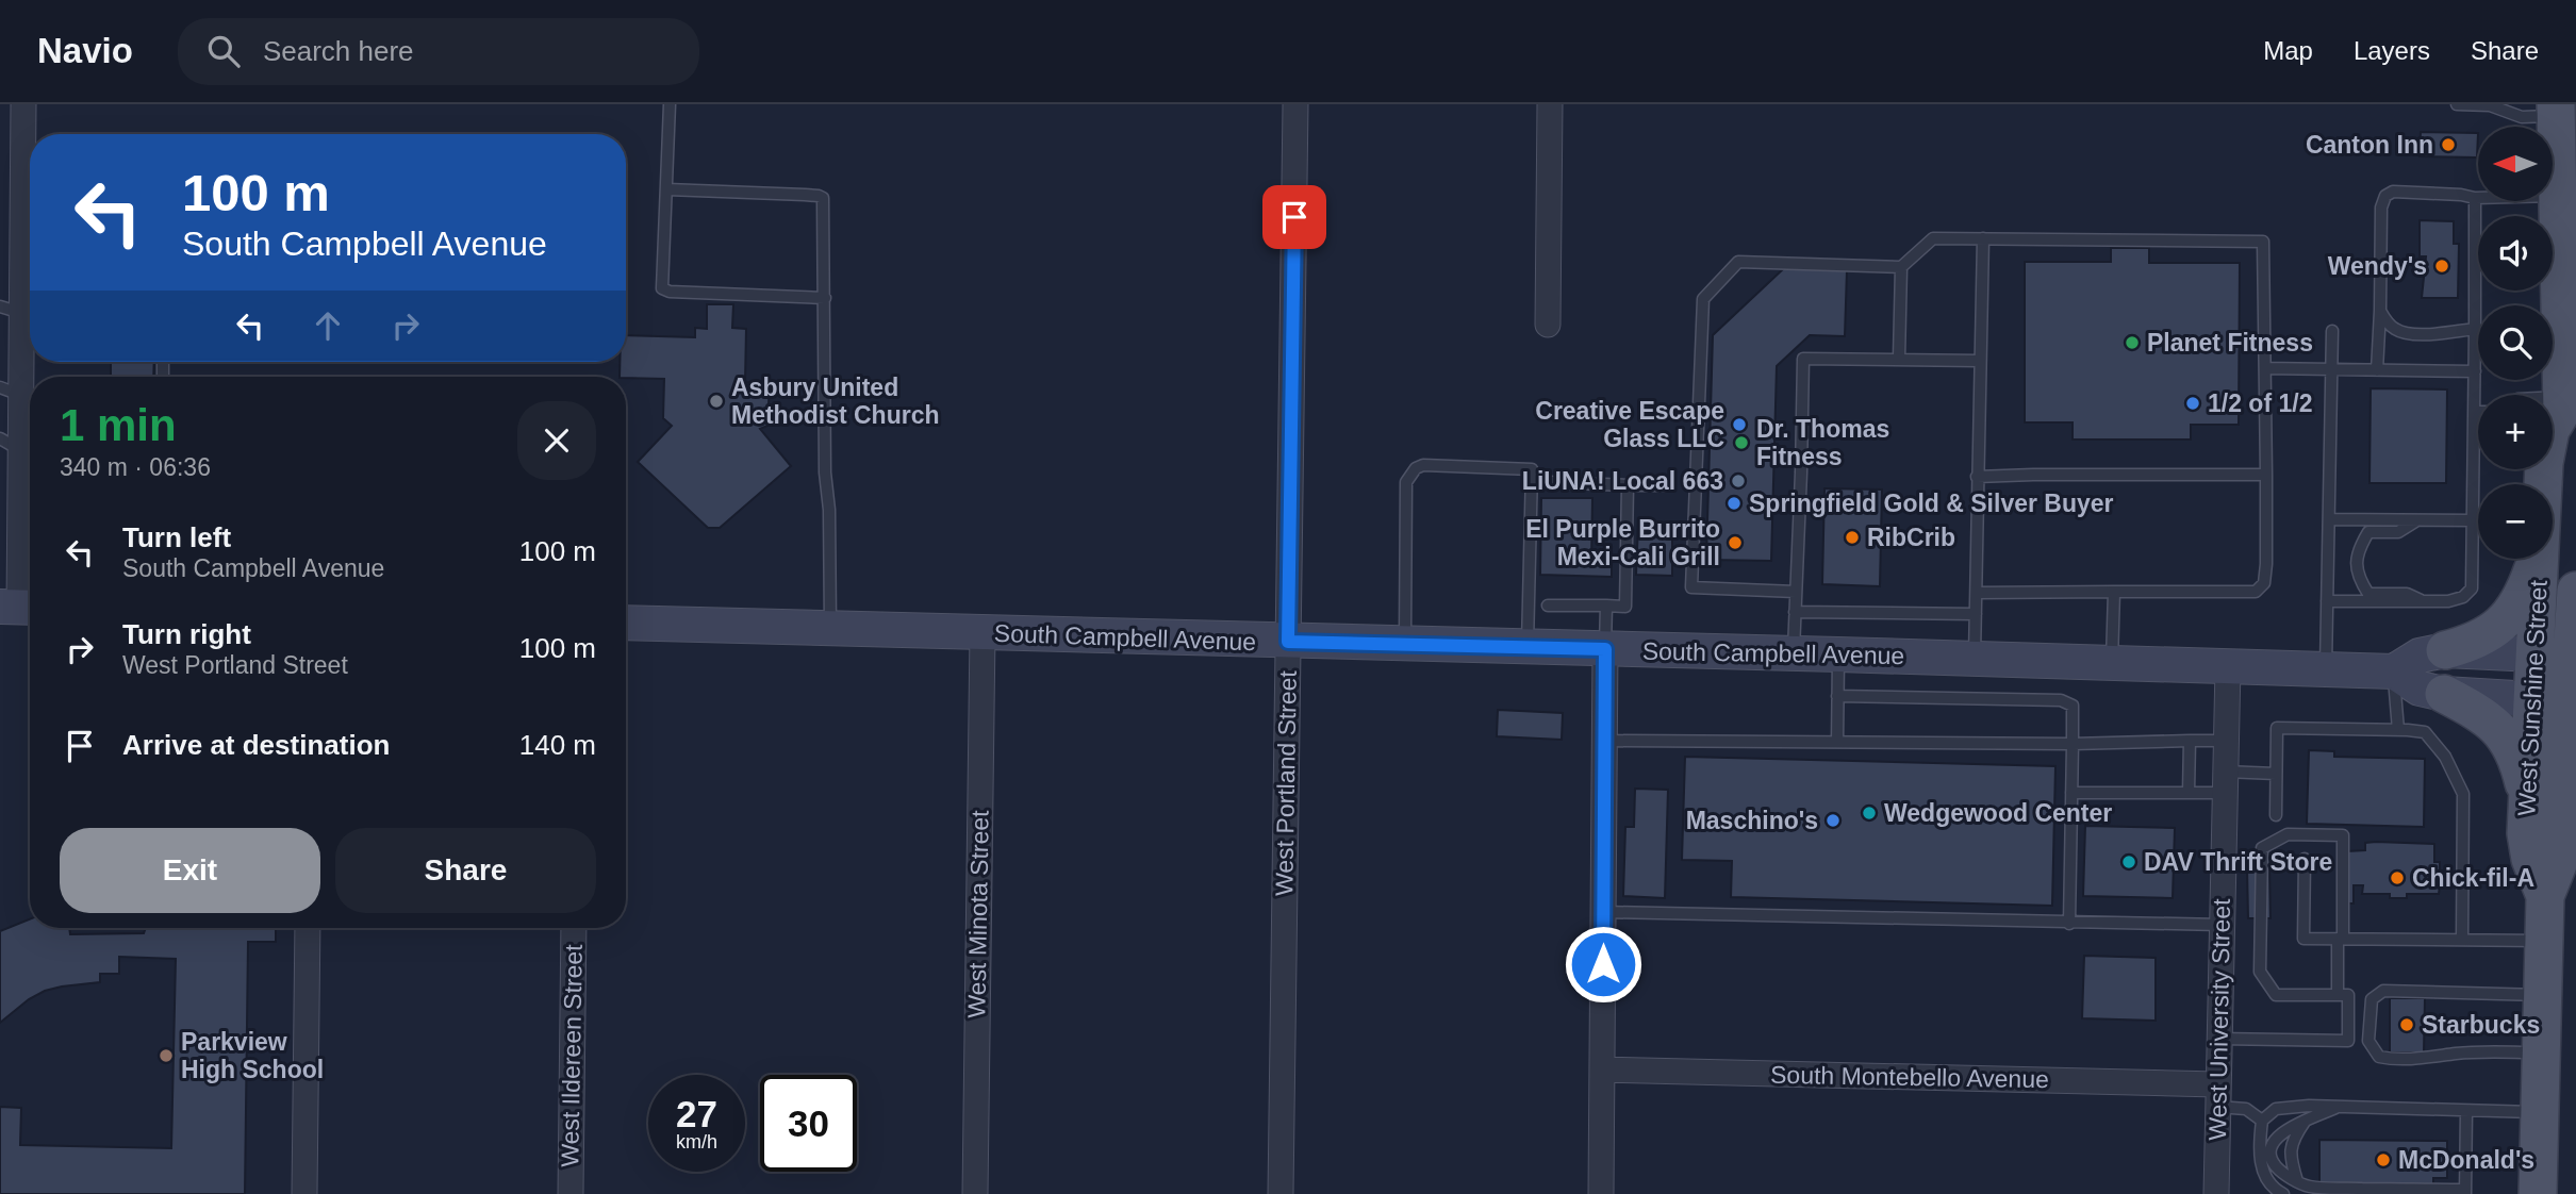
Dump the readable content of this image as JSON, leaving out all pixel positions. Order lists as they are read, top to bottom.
{
  "streets": {
    "main road": ["South Campbell Avenue", "West Sunshine Street"],
    "street": [
      "West Portland Street",
      "West Minota Street",
      "West University Street",
      "West Ildereen Street",
      "South Montebello Avenue"
    ]
  },
  "crossings": [
    ["South Campbell Avenue", "West Sunshine Street"],
    ["South Campbell Avenue", "West Portland Street"],
    ["South Campbell Avenue", "West Minota Street"],
    ["South Campbell Avenue", "West University Street"],
    ["West University Street", "South Montebello Avenue"]
  ],
  "places": [
    "Canton Inn",
    "Wendy's",
    "Planet Fitness",
    "Asbury United Methodist Church",
    "1/2 of 1/2",
    "Creative Escape Glass LLC",
    "Dr. Thomas Fitness",
    "LiUNA! Local 663",
    "Springfield Gold & Silver Buyer",
    "RibCrib",
    "El Purple Burrito Mexi-Cali Grill",
    "Wedgewood Center",
    "Maschino's",
    "DAV Thrift Store",
    "Chick-fil-A",
    "Starbucks",
    "Parkview High School",
    "McDonald's"
  ],
  "north": "left",
  "page": {
    "header": "Navio",
    "search": "Search here",
    "nav": ["Map", "Layers", "Share"],
    "map_buttons": ["+", "−"],
    "turn": ["100 m", "South Campbell Avenue"],
    "heading": ["1 min", "340 m · 06:36"],
    "list": [
      {
        "name": "Turn left",
        "note": "South Campbell Avenue",
        "value": "100 m"
      },
      {
        "name": "Turn right",
        "note": "West Portland Street",
        "value": "100 m"
      },
      {
        "name": "Arrive at destination",
        "value": "140 m"
      }
    ],
    "buttons": ["Exit", "Share"],
    "speed": "27 km/h",
    "limit": "30"
  }
}
